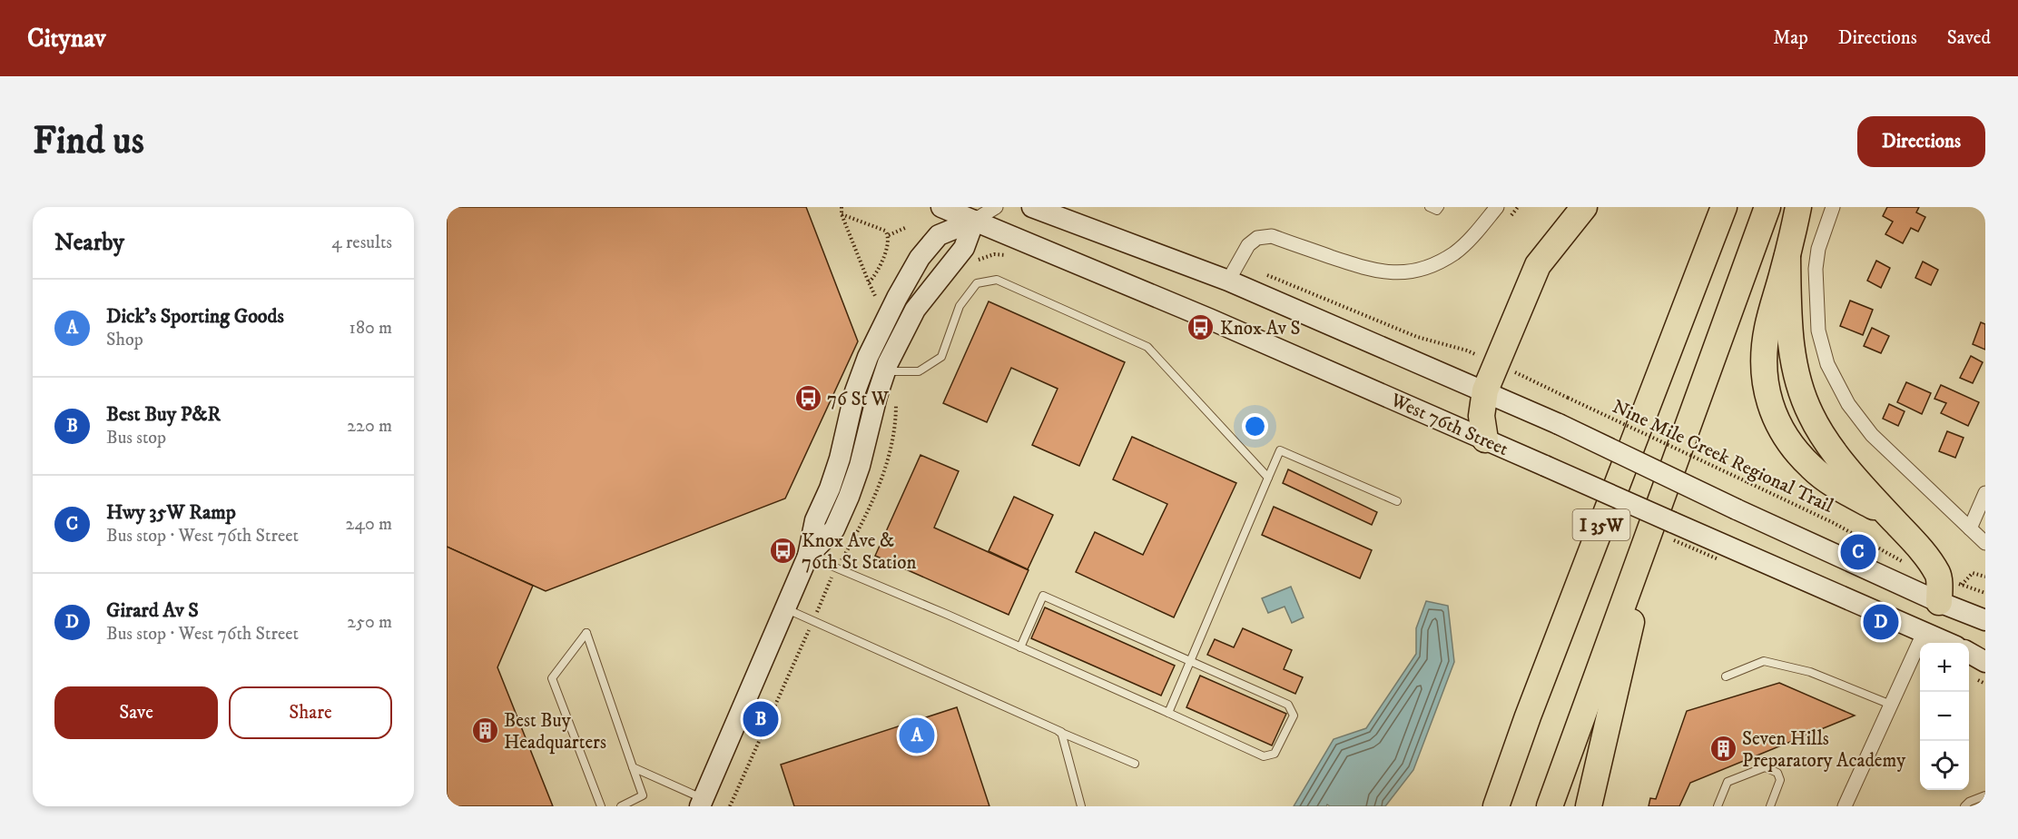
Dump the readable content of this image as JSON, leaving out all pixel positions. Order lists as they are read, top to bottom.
{
  "streets": {
    "highway": ["I 35W"],
    "street": ["West 76th Street"],
    "path": ["Nine Mile Creek Regional Trail"]
  },
  "places": {
    "bus stop": ["Knox Av S", "76 St W", "Knox Ave & 76th St Station"],
    "building": ["Best Buy Headquarters", "Seven Hills Preparatory Academy"]
  },
  "page": {
    "header": "Citynav",
    "nav": ["Map", "Directions", "Saved"],
    "buttons": [
      "Directions",
      ["Save", "Share"]
    ],
    "title": "Find us",
    "heading": ["Nearby", "4 results"],
    "list": [
      {
        "mark": "A",
        "name": "Dick's Sporting Goods",
        "note": "Shop",
        "value": "180 m"
      },
      {
        "mark": "B",
        "name": "Best Buy P&R",
        "note": "Bus stop",
        "value": "220 m"
      },
      {
        "mark": "C",
        "name": "Hwy 35W Ramp",
        "note": "Bus stop · West 76th Street",
        "value": "240 m"
      },
      {
        "mark": "D",
        "name": "Girard Av S",
        "note": "Bus stop · West 76th Street",
        "value": "250 m"
      }
    ],
    "pins": [
      "C",
      "D",
      "B",
      "A"
    ],
    "map_buttons": ["+", "−"]
  }
}
